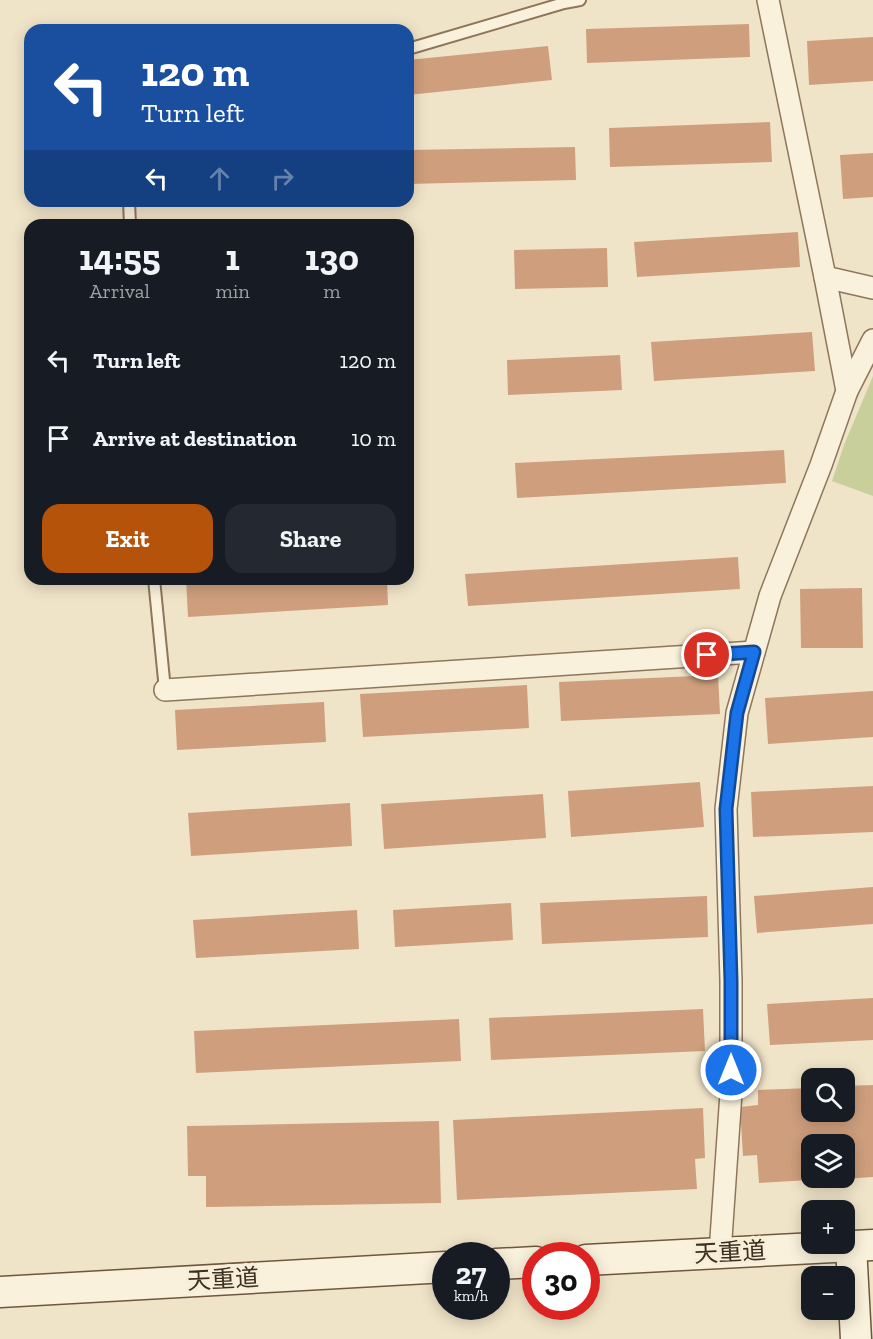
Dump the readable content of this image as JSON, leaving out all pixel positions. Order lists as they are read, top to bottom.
{
  "streets": {
    "street": ["天重道"]
  },
  "page": {
    "turn": ["120 m", "Turn left"],
    "eta": [
      "14:55",
      "Arrival",
      "1",
      "min",
      "130",
      "m"
    ],
    "list": [
      {
        "name": "Turn left",
        "value": "120 m"
      },
      {
        "name": "Arrive at destination",
        "value": "10 m"
      }
    ],
    "buttons": ["Exit", "Share"],
    "map_buttons": ["+", "−"],
    "speed": "27 km/h",
    "limit": "30"
  }
}
